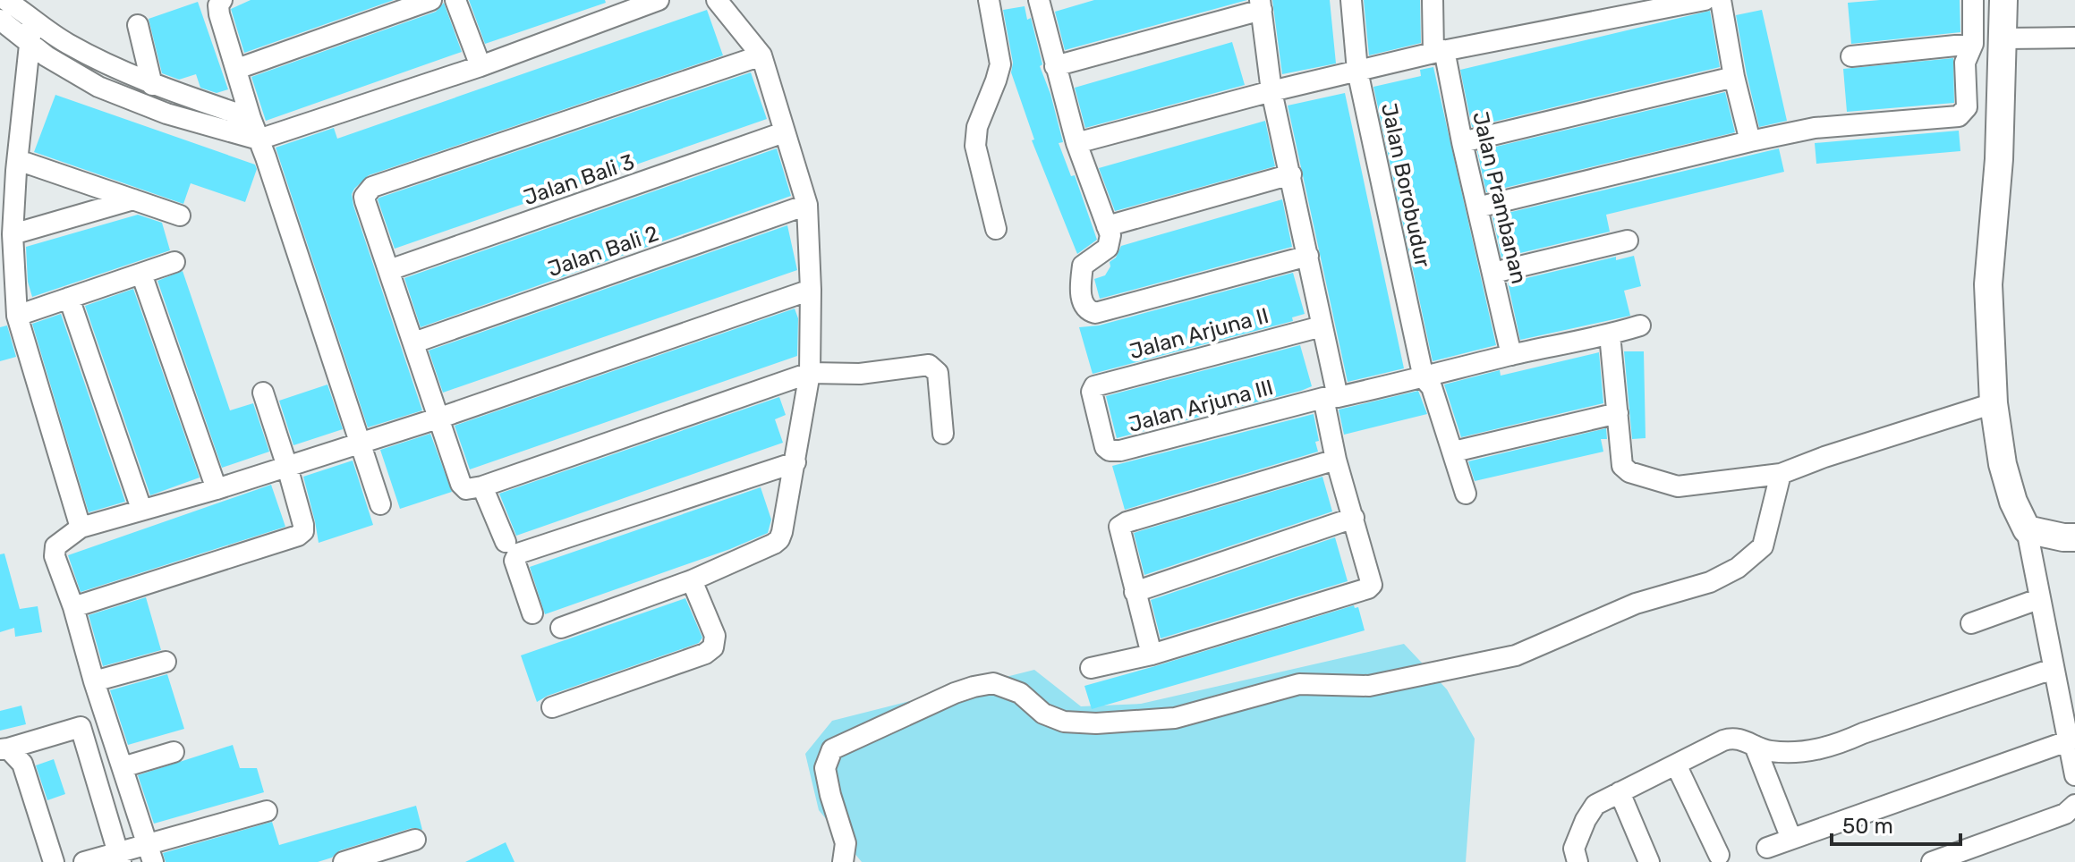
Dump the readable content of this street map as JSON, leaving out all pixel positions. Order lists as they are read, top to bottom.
{
  "streets": {
    "street": [
      "Jalan Bali 3",
      "Jalan Borobudur",
      "Jalan Prambanan",
      "Jalan Bali 2",
      "Jalan Arjuna II",
      "Jalan Arjuna III"
    ]
  },
  "crossings": [
    ["Jalan Arjuna II", "Jalan Arjuna III"]
  ],
  "scale_bar": "50 m"
}
